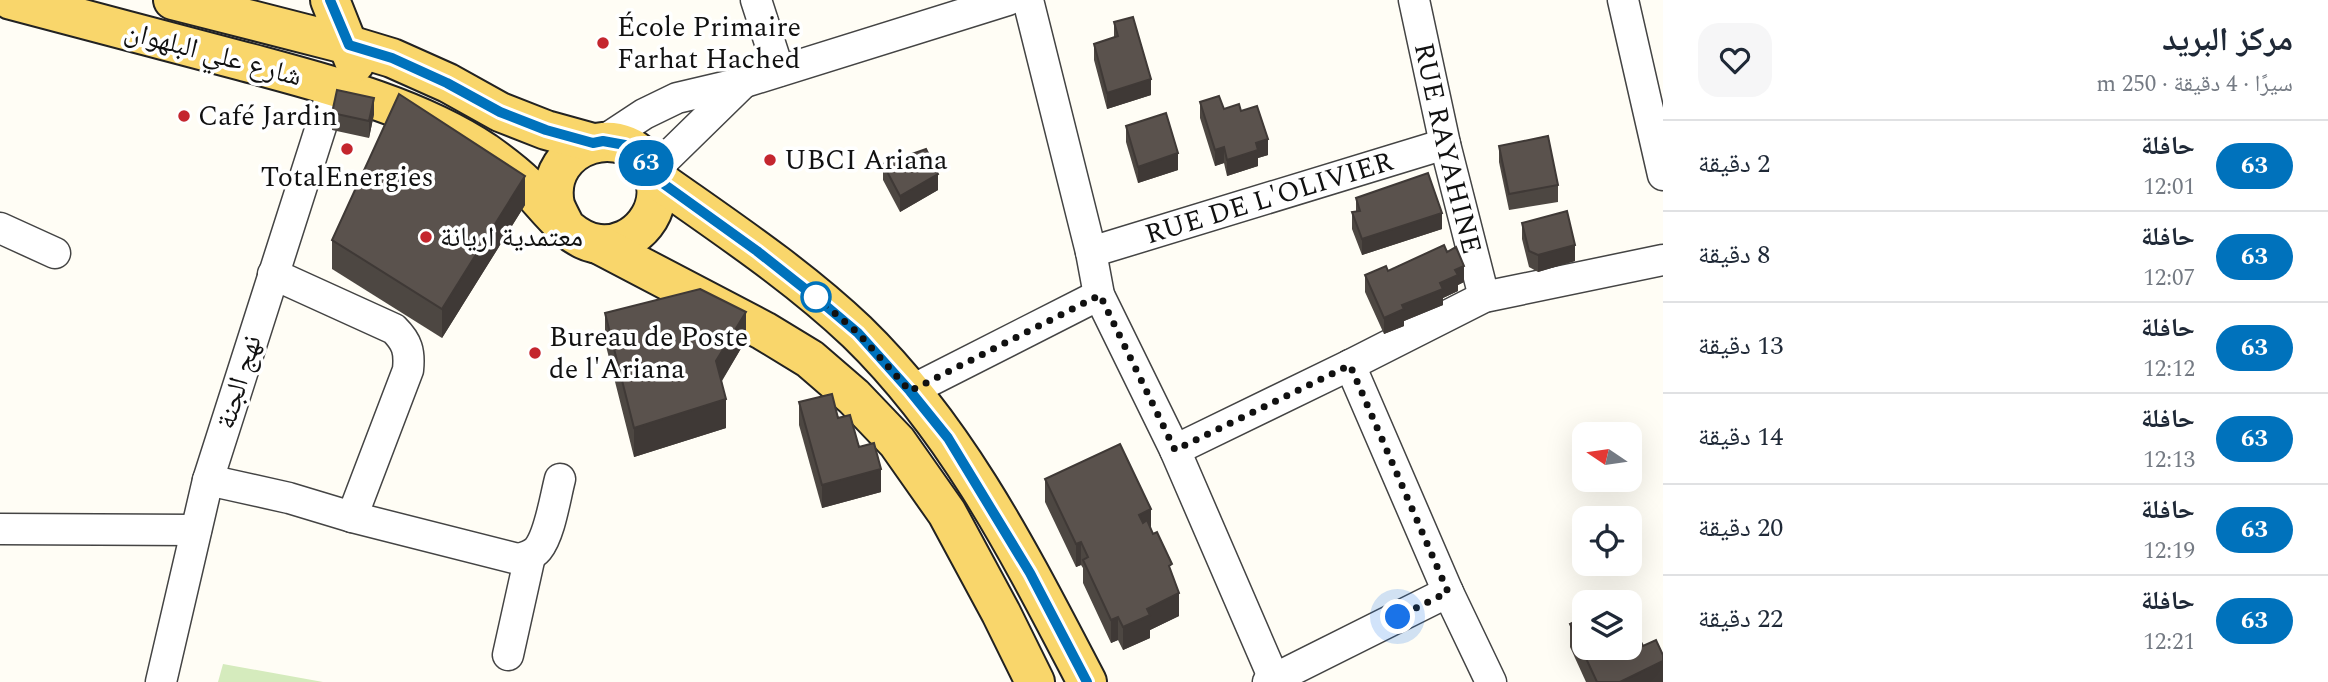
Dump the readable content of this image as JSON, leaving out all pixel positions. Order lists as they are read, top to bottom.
{
  "streets": {
    "main road": ["شارع علي البلهوان"],
    "street": ["RUE RAYAHINE", "RUE DE L'OLIVIER", "نهج الجنة"]
  },
  "crossings": [
    ["شارع علي البلهوان", "نهج الجنة"],
    ["RUE RAYAHINE", "RUE DE L'OLIVIER"]
  ],
  "places": [
    "École Primaire Farhat Hached",
    "Café Jardin",
    "TotalEnergies",
    "UBCI Ariana",
    "معتمدية اريانة",
    "Bureau de Poste de l'Ariana"
  ],
  "lines": ["bus line 63"],
  "north": "left",
  "page": {
    "heading": ["مركز البريد", "سيرًا · 4 دقيقة · 250 m"],
    "on_map": "63",
    "list": [
      {
        "mark": "63",
        "name": "حافلة",
        "note": "12:01",
        "value": "2 دقيقة"
      },
      {
        "mark": "63",
        "name": "حافلة",
        "note": "12:07",
        "value": "8 دقيقة"
      },
      {
        "mark": "63",
        "name": "حافلة",
        "note": "12:12",
        "value": "13 دقيقة"
      },
      {
        "mark": "63",
        "name": "حافلة",
        "note": "12:13",
        "value": "14 دقيقة"
      },
      {
        "mark": "63",
        "name": "حافلة",
        "note": "12:19",
        "value": "20 دقيقة"
      },
      {
        "mark": "63",
        "name": "حافلة",
        "note": "12:21",
        "value": "22 دقيقة"
      }
    ]
  }
}
